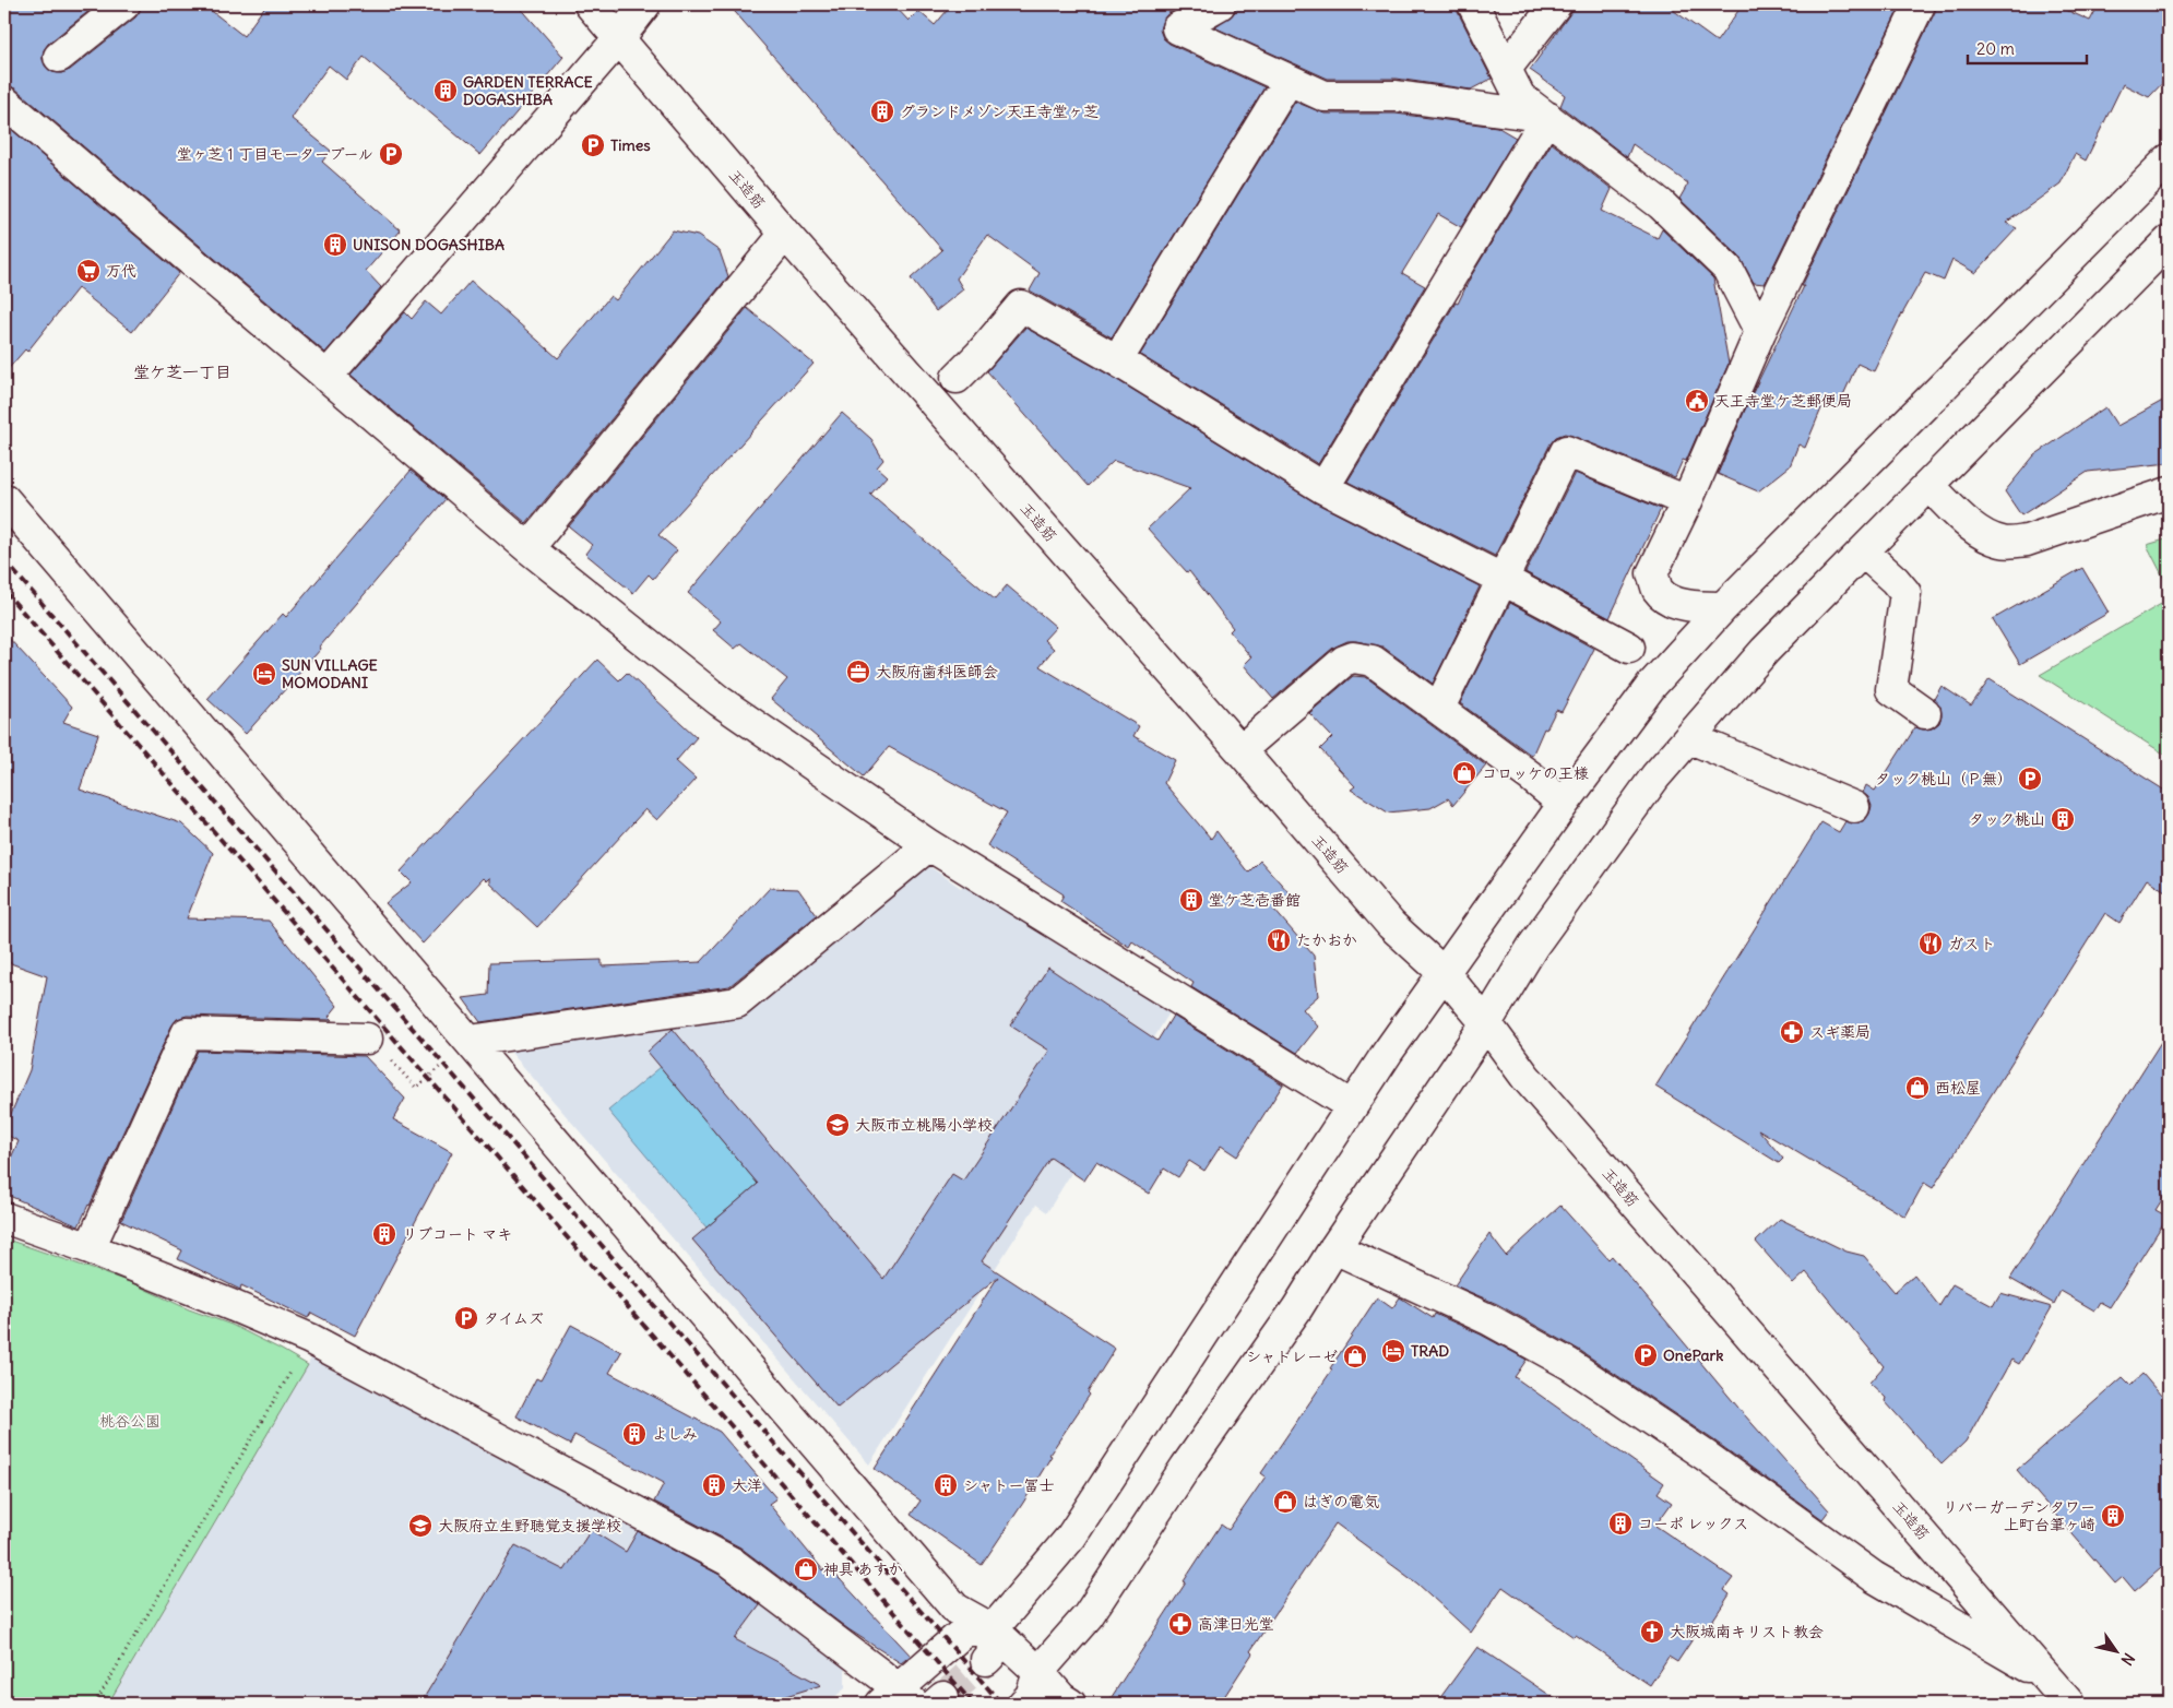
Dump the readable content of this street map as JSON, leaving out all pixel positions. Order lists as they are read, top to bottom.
{
  "streets": {
    "street": ["玉造筋"]
  },
  "districts": ["堂ケ芝一丁目"],
  "parks": ["桃谷公園"],
  "places": {
    "building": [
      "GARDEN TERRACE DOGASHIBA",
      "グランドメゾン天王寺堂ヶ芝",
      "UNISON DOGASHIBA",
      "タック桃山",
      "堂ケ芝壱番館",
      "リブコート マキ",
      "よしみ",
      "大洋",
      "シャトー冨士",
      "リバーガーデンタワー 上町台筆ヶ崎",
      "コーポ レックス"
    ],
    "parking": [
      "Times",
      "堂ヶ芝１丁目モータープール",
      "タック桃山（Ｐ無）",
      "タイムズ",
      "OnePark"
    ],
    "supermarket": ["万代"],
    "public building": ["天王寺堂ケ芝郵便局"],
    "office": ["大阪府歯科医師会"],
    "hotel": ["SUN VILLAGE MOMODANI", "TRAD"],
    "shop": [
      "コロッケの王様",
      "西松屋",
      "シャトレーゼ",
      "はぎの電気",
      "神具 あすか"
    ],
    "restaurant": ["たかおか", "ガスト"],
    "pharmacy": ["スギ薬局", "高津日光堂"],
    "school or university": ["大阪市立桃陽小学校", "大阪府立生野聴覚支援学校"],
    "church": ["大阪城南キリスト教会"]
  },
  "scale_bar": "20 m",
  "north": "bottom right"
}
